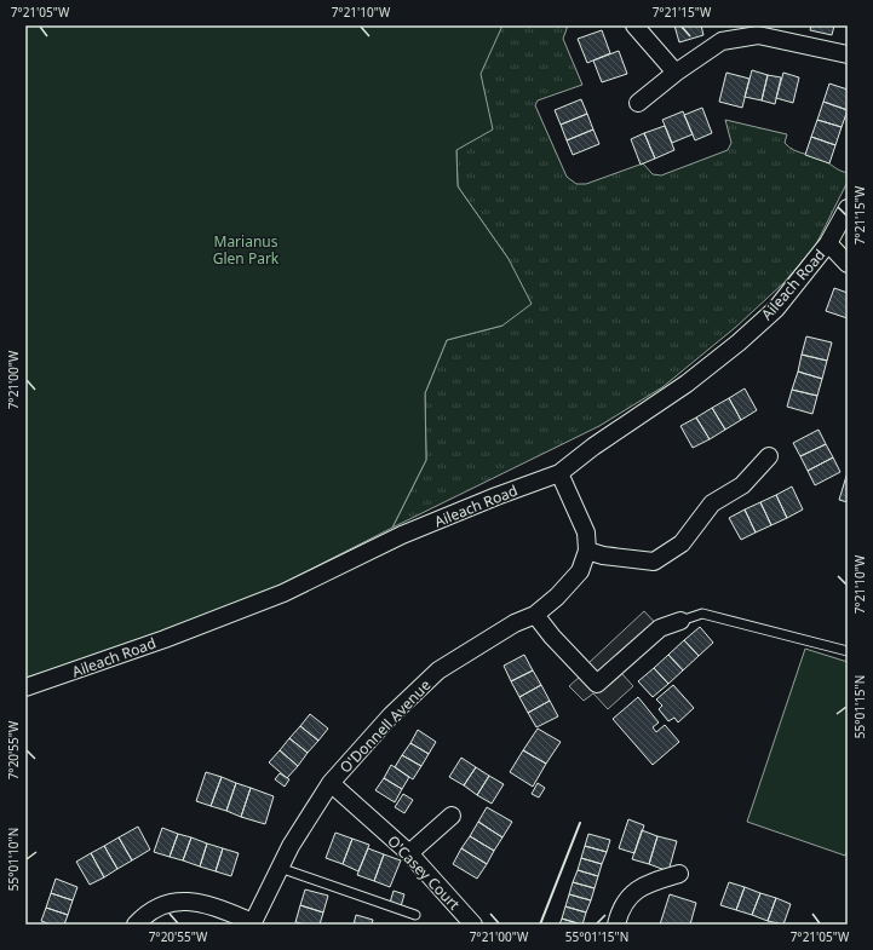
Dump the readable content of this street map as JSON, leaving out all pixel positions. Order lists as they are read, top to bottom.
{
  "streets": {
    "street": ["Aileach Road", "O'Donnell Avenue", "O'Casey Court"]
  },
  "crossings": [
    ["Aileach Road", "O'Donnell Avenue"],
    ["O'Donnell Avenue", "O'Casey Court"]
  ],
  "parks": ["Marianus Glen Park"],
  "coordinates": [
    "7°21'05\"W",
    "7°21'10\"W",
    "7°21'15\"W",
    "7°21'00\"W",
    "55°01'15\"N",
    "7°20'55\"W",
    "55°01'10\"N"
  ]
}
